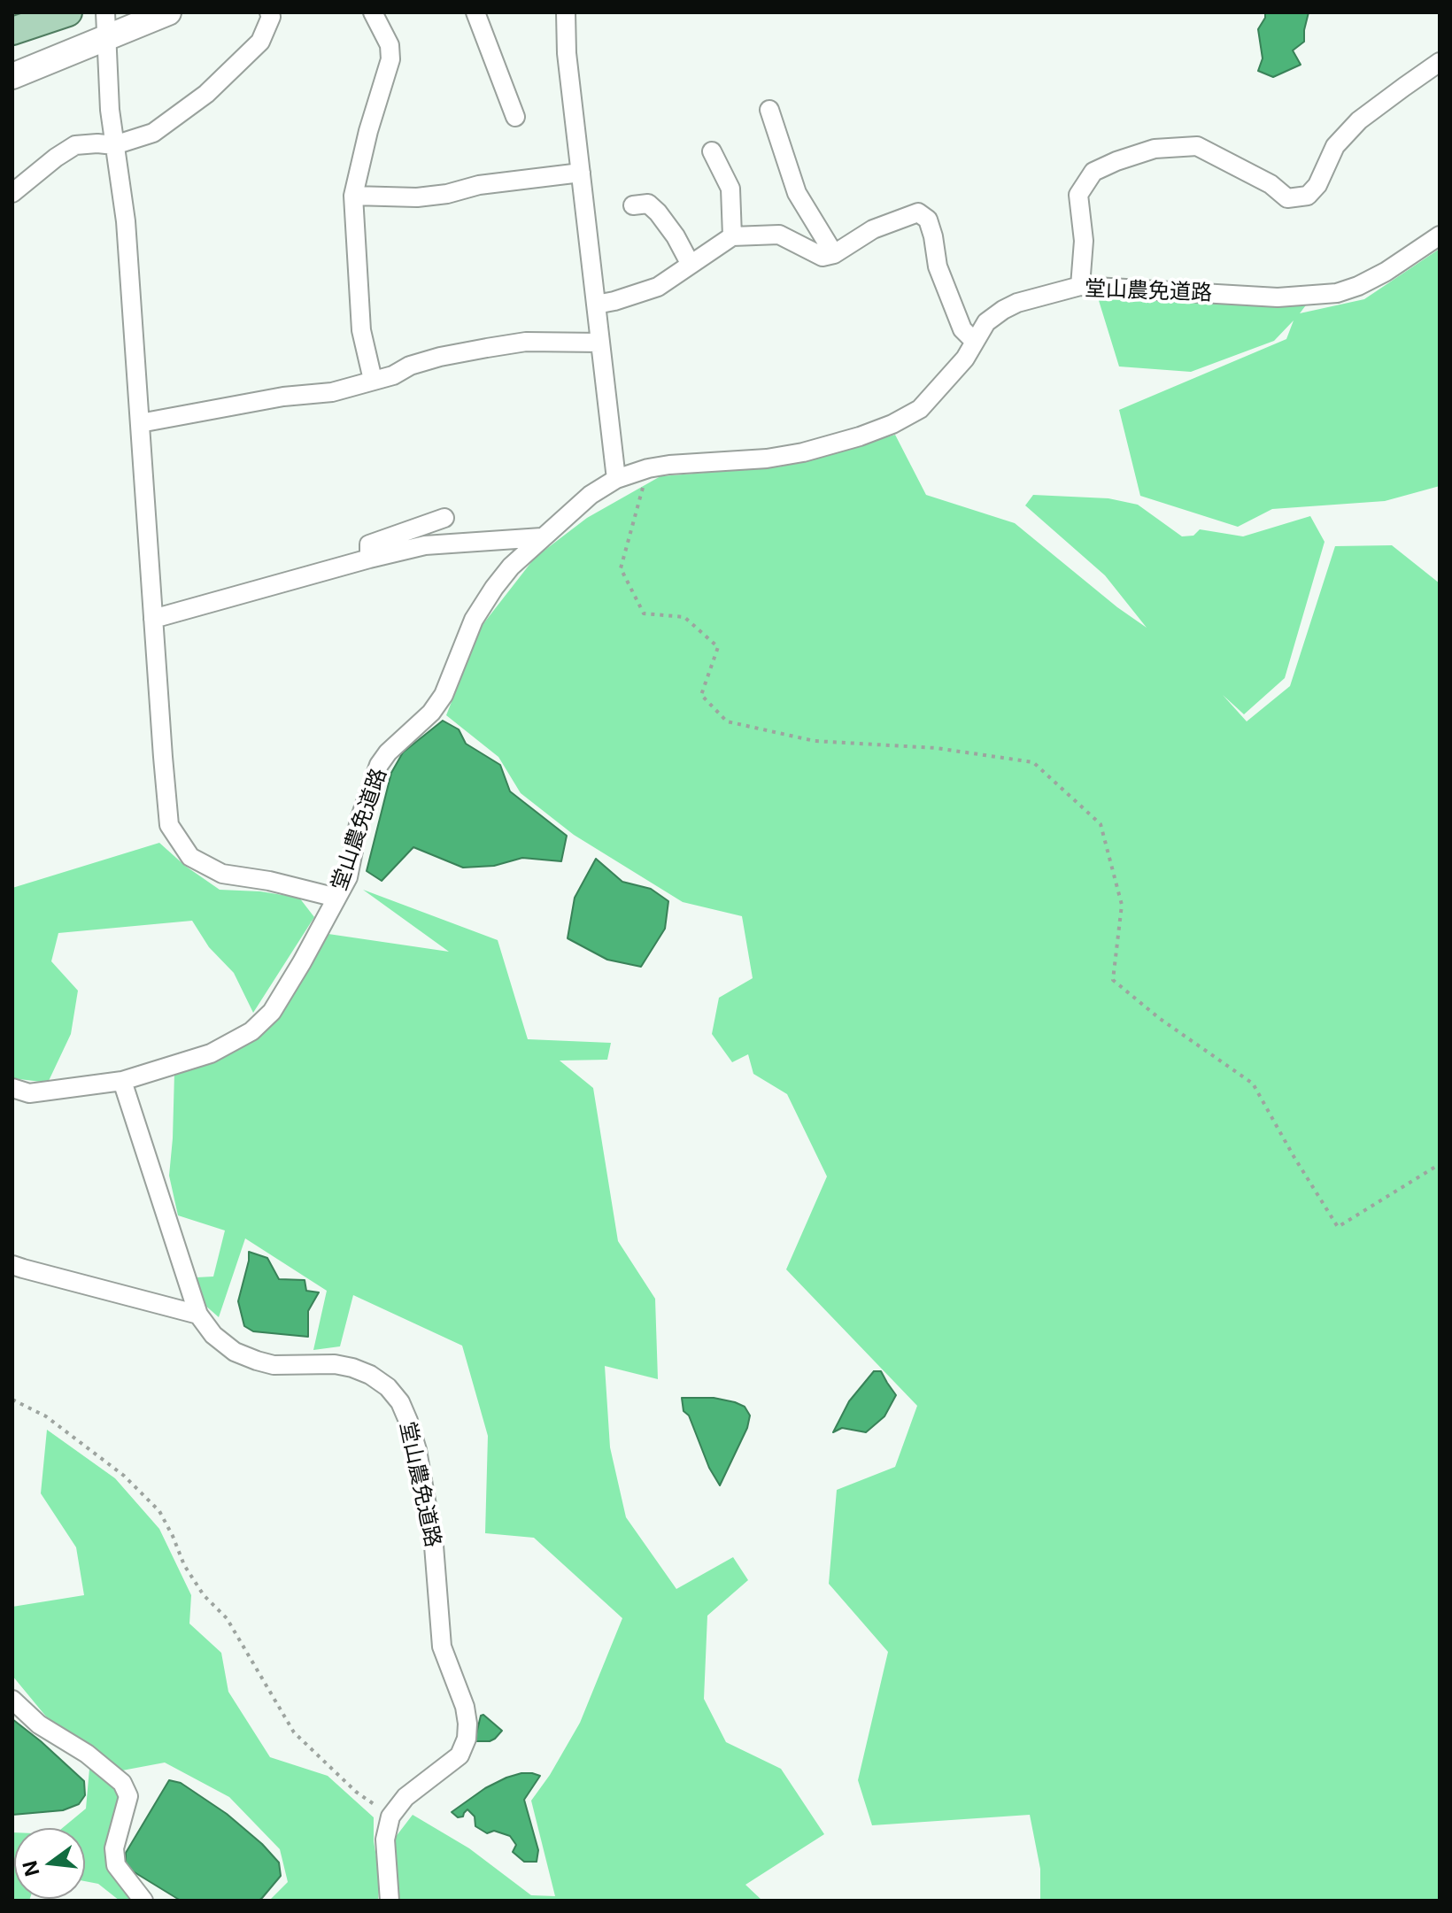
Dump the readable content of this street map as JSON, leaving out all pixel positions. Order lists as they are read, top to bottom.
{
  "streets": {
    "street": ["堂山農免道路"]
  },
  "north": "left"
}
